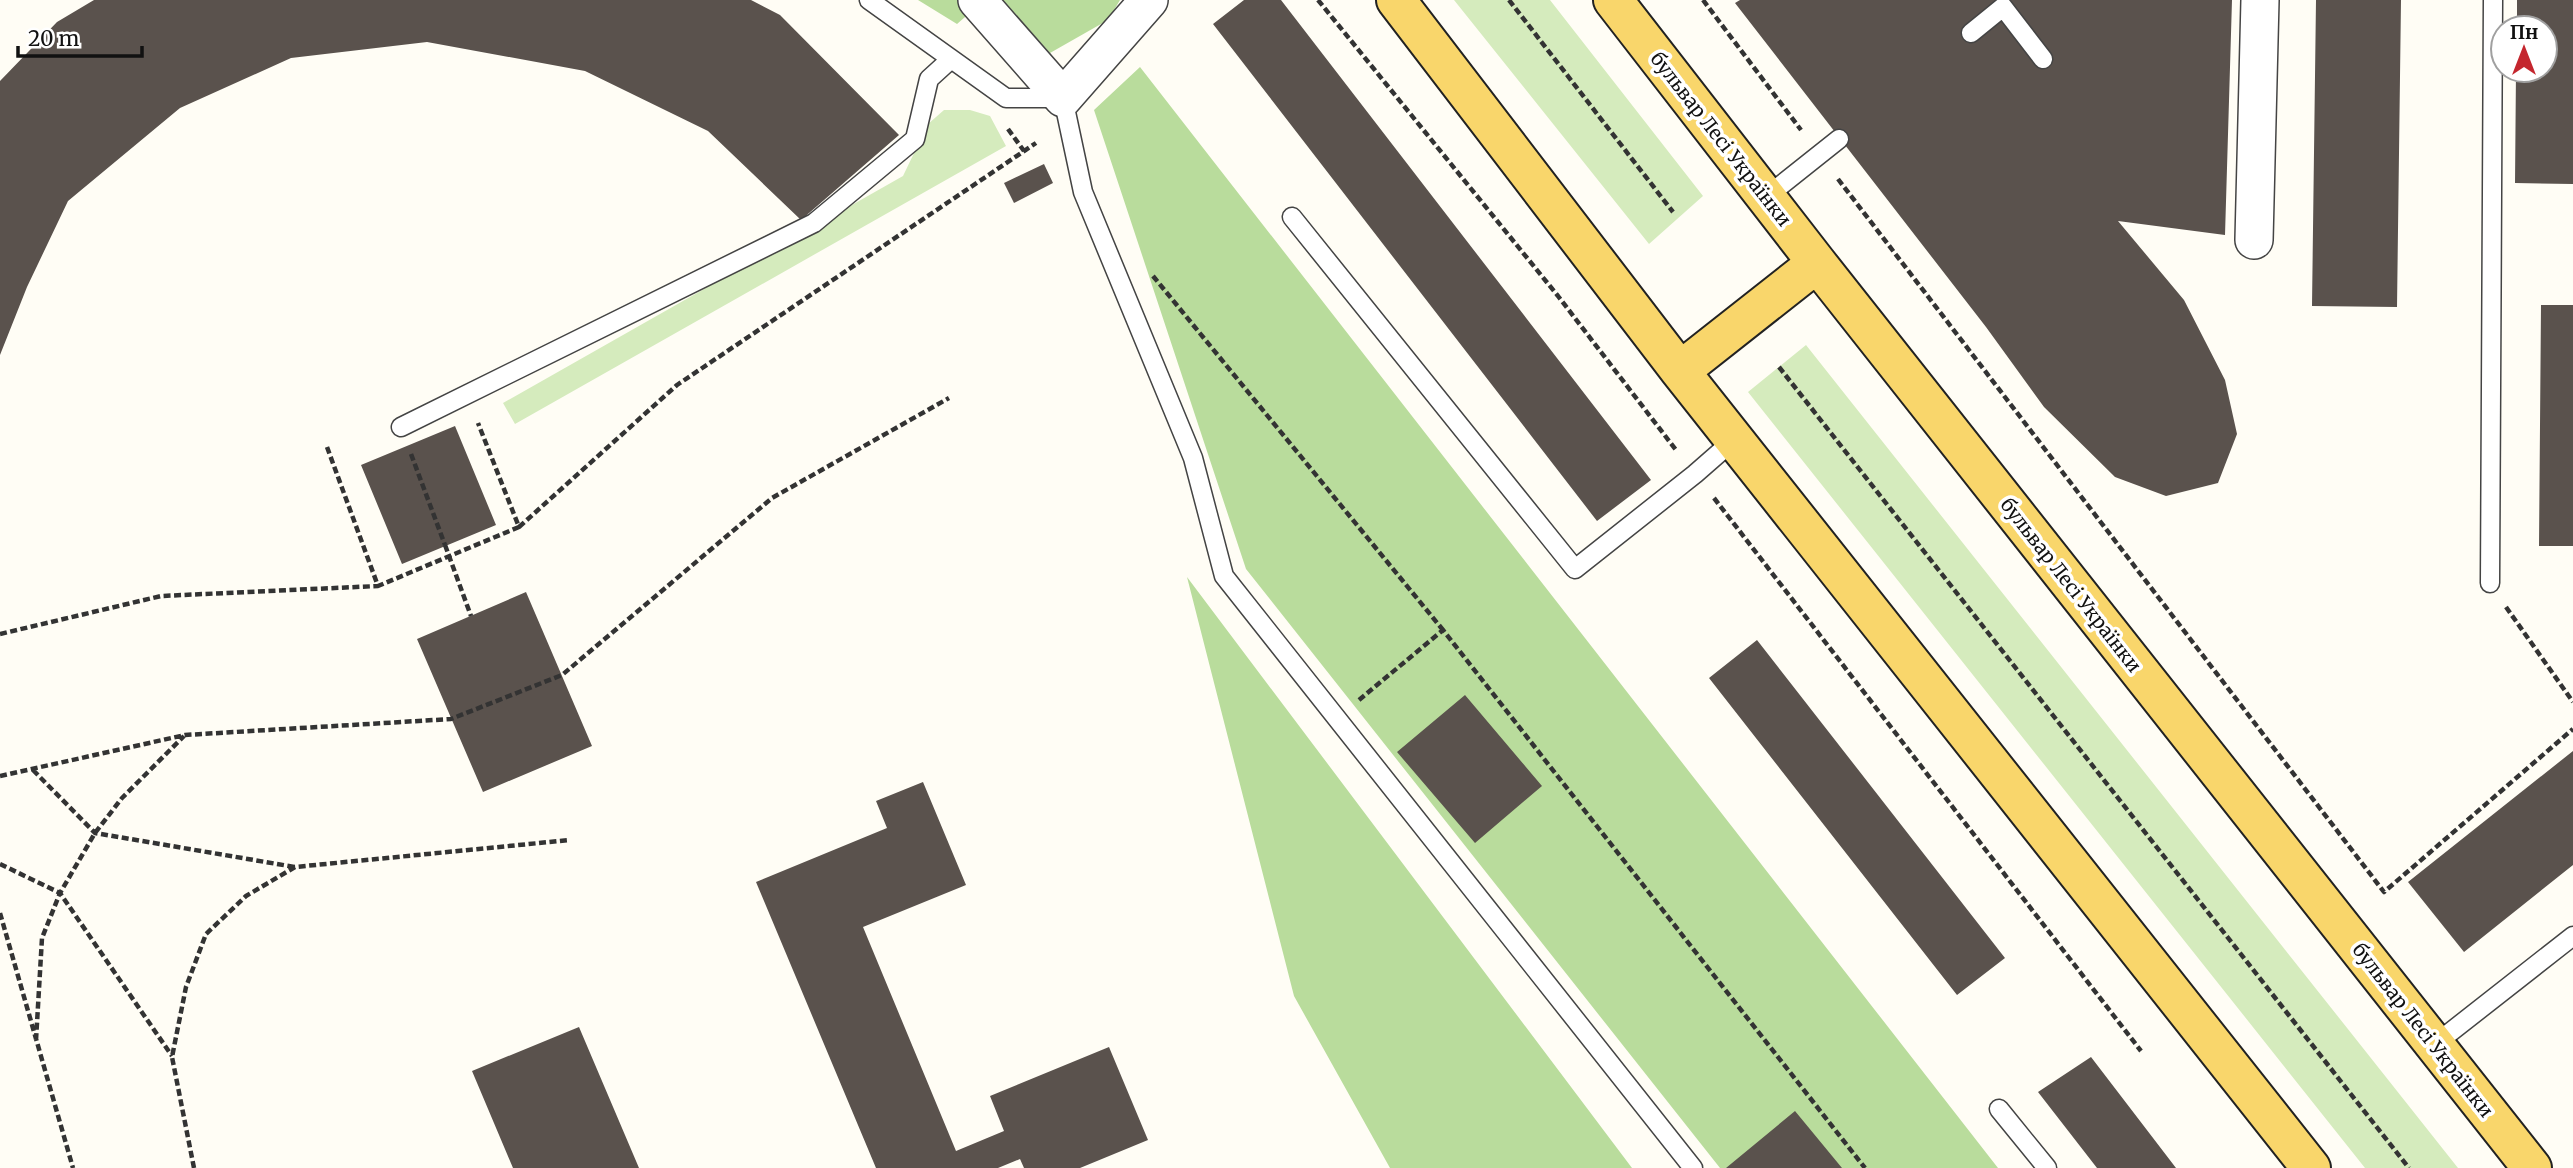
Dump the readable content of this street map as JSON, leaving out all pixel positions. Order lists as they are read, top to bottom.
{
  "streets": {
    "main road": ["бульвар Лесі Українки"]
  },
  "scale_bar": "20 m",
  "north": "top"
}
